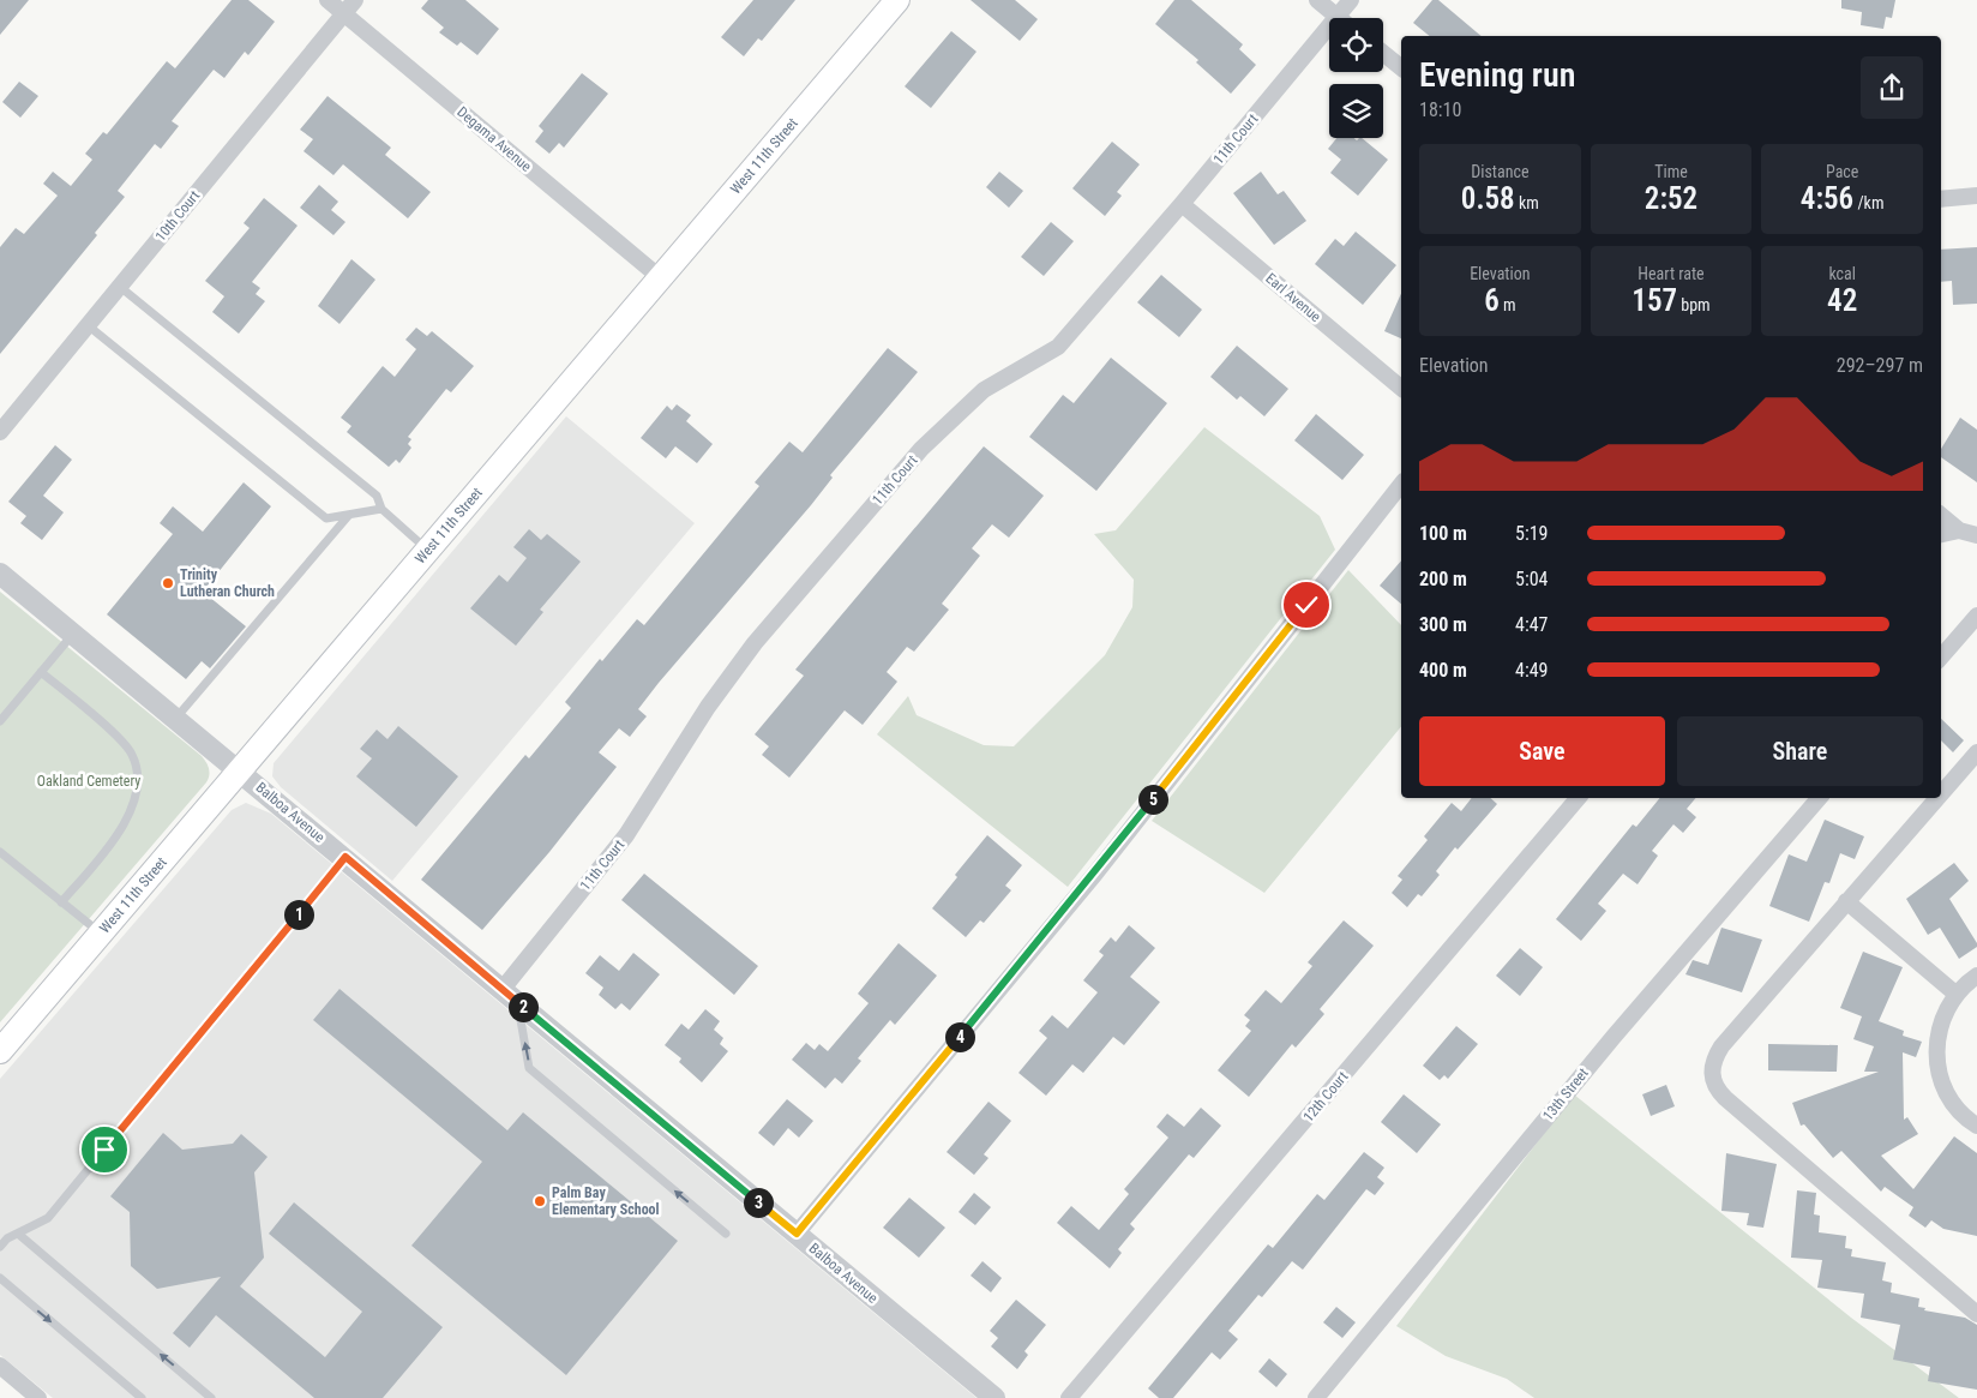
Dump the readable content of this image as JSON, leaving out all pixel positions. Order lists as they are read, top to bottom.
{
  "streets": {
    "main road": ["West 11th Street"],
    "street": [
      "Degama Avenue",
      "11th Court",
      "10th Court",
      "Earl Avenue",
      "Balboa Avenue",
      "13th Street",
      "12th Court"
    ]
  },
  "crossings": [
    ["Degama Avenue", "West 11th Street"],
    ["Degama Avenue", "10th Court"],
    ["11th Court", "Earl Avenue"],
    ["11th Court", "Balboa Avenue"],
    ["West 11th Street", "Balboa Avenue"]
  ],
  "parks": ["Oakland Cemetery"],
  "places": ["Trinity Lutheran Church", "Palm Bay Elementary School"],
  "page": {
    "heading": ["Evening run", "18:10"],
    "stats": [
      ["Distance", "0.58 km"],
      ["Time", "2:52"],
      ["Pace", "4:56 /km"],
      ["Elevation", "6 m"],
      ["Heart rate", "157 bpm"],
      ["kcal", "42"]
    ],
    "chart": ["Elevation", "292–297 m"],
    "list": [
      {
        "name": "100 m",
        "note": "5:19"
      },
      {
        "name": "200 m",
        "note": "5:04"
      },
      {
        "name": "300 m",
        "note": "4:47"
      },
      {
        "name": "400 m",
        "note": "4:49"
      }
    ],
    "buttons": ["Save", "Share"],
    "pins": [
      "5",
      "1",
      "2",
      "4",
      "3"
    ]
  }
}
